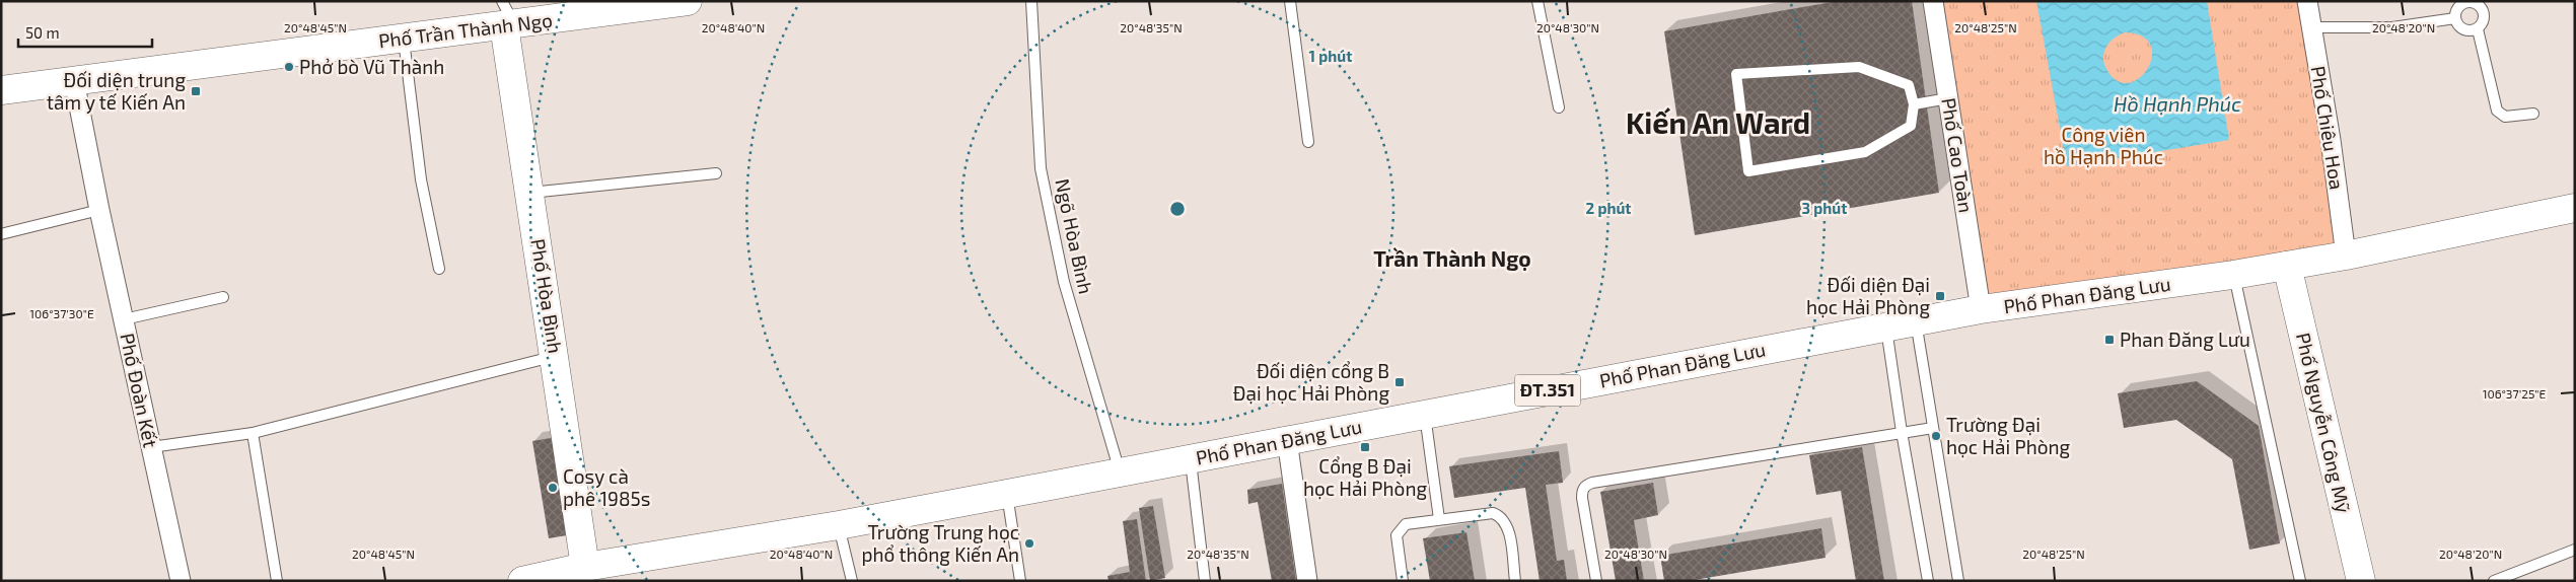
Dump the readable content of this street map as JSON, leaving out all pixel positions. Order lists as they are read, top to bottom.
{
  "streets": {
    "main road": [
      "Phố Trần Thành Ngọ",
      "Phố Phan Đăng Lưu",
      "Phố Hòa Bình",
      "ĐT.351",
      "Phố Nguyễn Công Mỹ"
    ],
    "street": ["Phố Chiêu Hoa", "Phố Cao Toàn", "Phố Đoàn Kết"],
    "lane": ["Ngõ Hòa Bình"]
  },
  "crossings": [
    ["Phố Trần Thành Ngọ", "Phố Hòa Bình"],
    ["Phố Trần Thành Ngọ", "Phố Đoàn Kết"],
    ["Phố Chiêu Hoa", "Phố Phan Đăng Lưu"],
    ["Phố Cao Toàn", "Phố Phan Đăng Lưu"],
    ["Ngõ Hòa Bình", "Phố Phan Đăng Lưu"],
    ["Phố Phan Đăng Lưu", "Phố Hòa Bình"],
    ["Phố Phan Đăng Lưu", "Phố Nguyễn Công Mỹ"]
  ],
  "districts": ["Kiến An Ward", "Trần Thành Ngọ"],
  "water": ["Hồ Hạnh Phúc"],
  "parks": ["Công viên hồ Hạnh Phúc"],
  "places": {
    "other": [
      "Phở bò Vũ Thành",
      "Trường Đại học Hải Phòng",
      "Cosy cà phê 1985s",
      "Trường Trung học phổ thông Kiến An"
    ],
    "transit": [
      "Đối diện trung tâm y tế Kiến An",
      "Đối diện Đại học Hải Phòng",
      "Phan Đăng Lưu",
      "Đối diện cổng B Đại học Hải Phòng",
      "Cổng B Đại học Hải Phòng"
    ]
  },
  "scale_bar": "50 m",
  "coordinates": [
    "20°48'45\"N",
    "20°48'40\"N",
    "20°48'35\"N",
    "20°48'30\"N",
    "20°48'25\"N",
    "20°48'20\"N",
    "106°37'30\"E",
    "106°37'25\"E"
  ],
  "rings": ["1 phút", "2 phút", "3 phút"]
}
